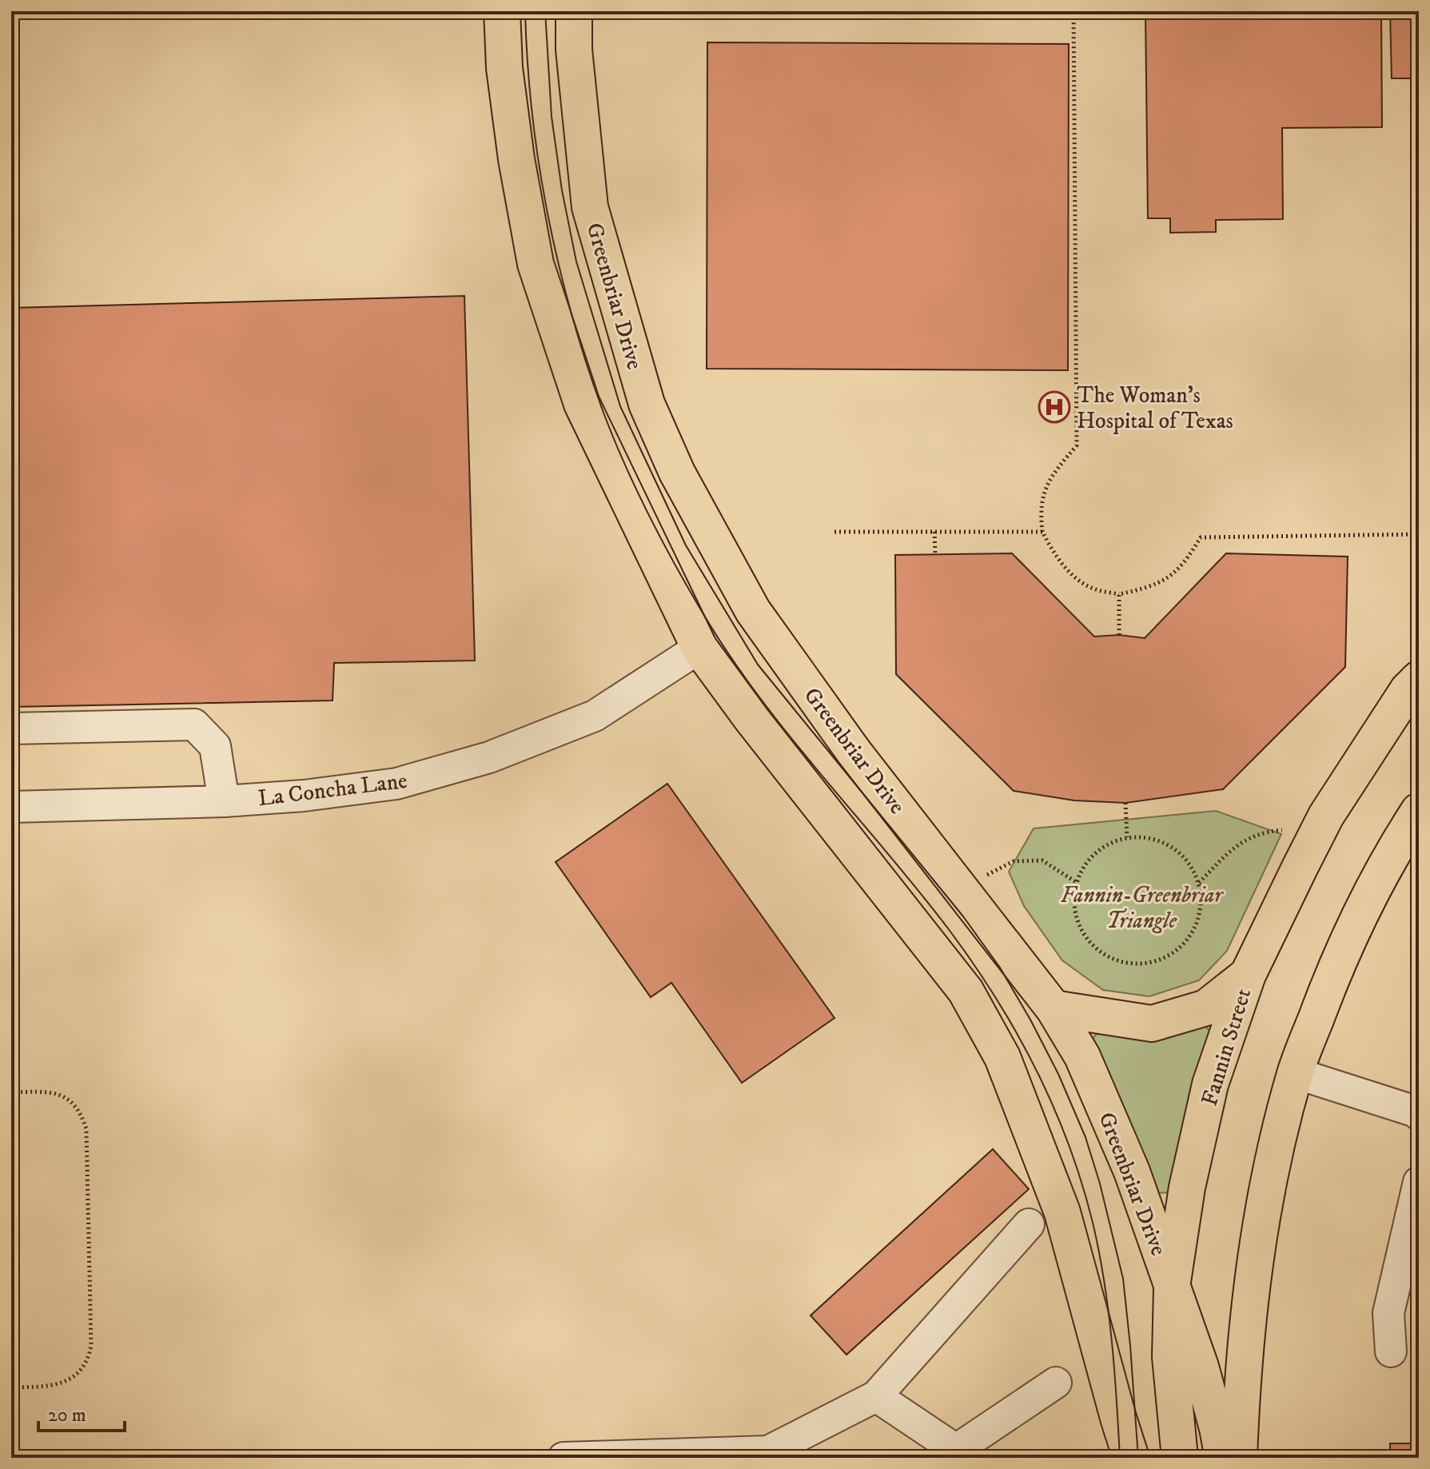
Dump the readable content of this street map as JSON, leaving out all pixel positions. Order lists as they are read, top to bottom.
{
  "streets": {
    "main road": ["Greenbriar Drive", "Fannin Street"],
    "street": ["La Concha Lane"]
  },
  "crossings": [
    ["Greenbriar Drive", "Fannin Street"]
  ],
  "parks": ["Fannin-Greenbriar Triangle"],
  "places": {
    "hospital": ["The Woman's Hospital of Texas"]
  },
  "scale_bar": "20 m"
}
